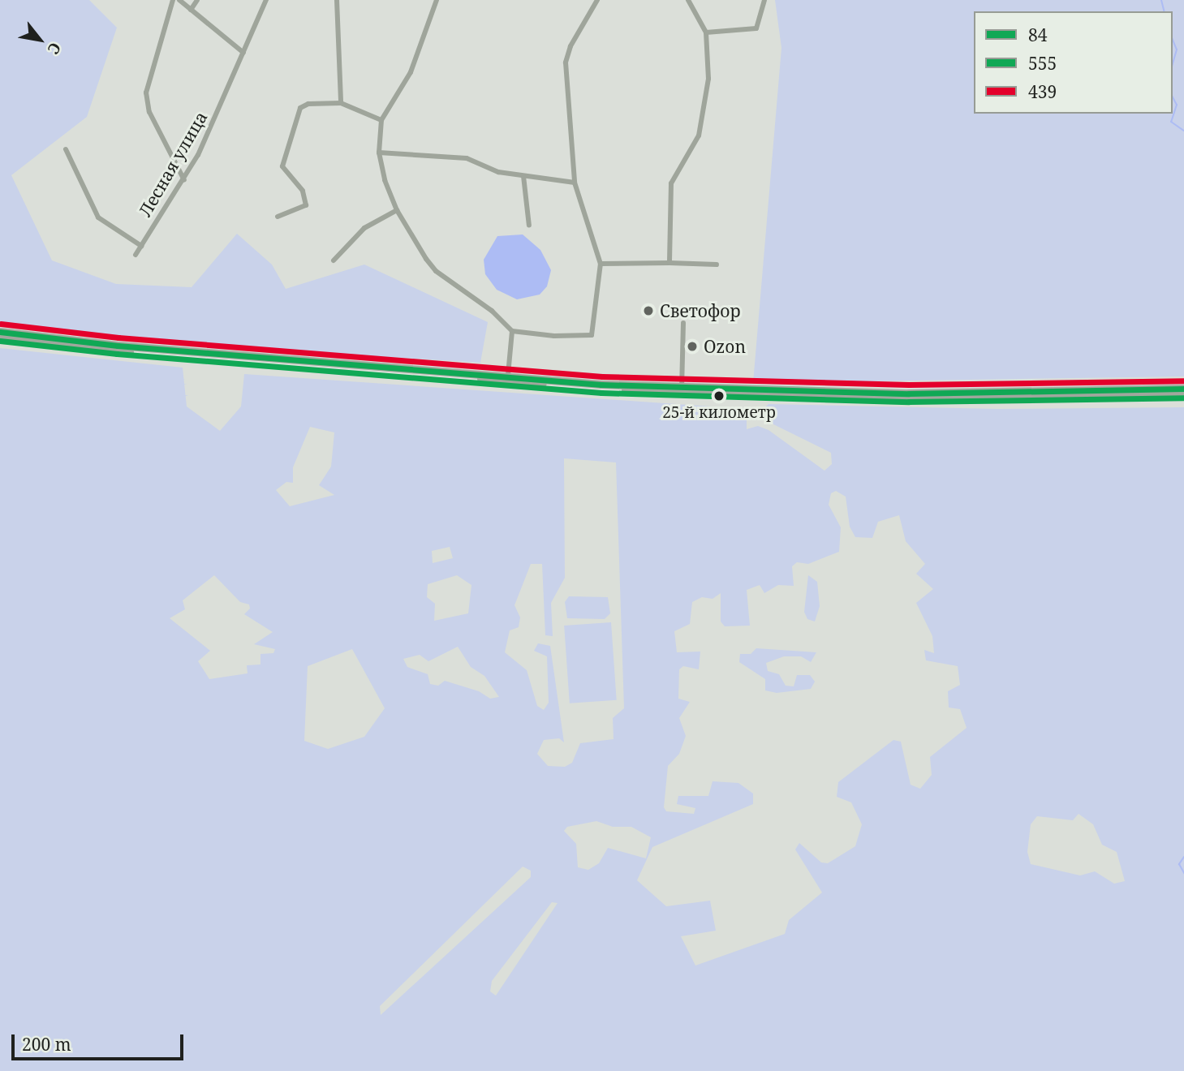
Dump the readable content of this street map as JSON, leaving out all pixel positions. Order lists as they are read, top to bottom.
{
  "streets": {
    "street": ["Лесная улица"]
  },
  "places": ["Светофор", "Ozon", "25-й километр"],
  "lines": ["transit line 439", "transit line 84", "transit line 555"],
  "legend": ["84", "555", "439"],
  "scale_bar": "200 m",
  "north": "bottom right"
}
